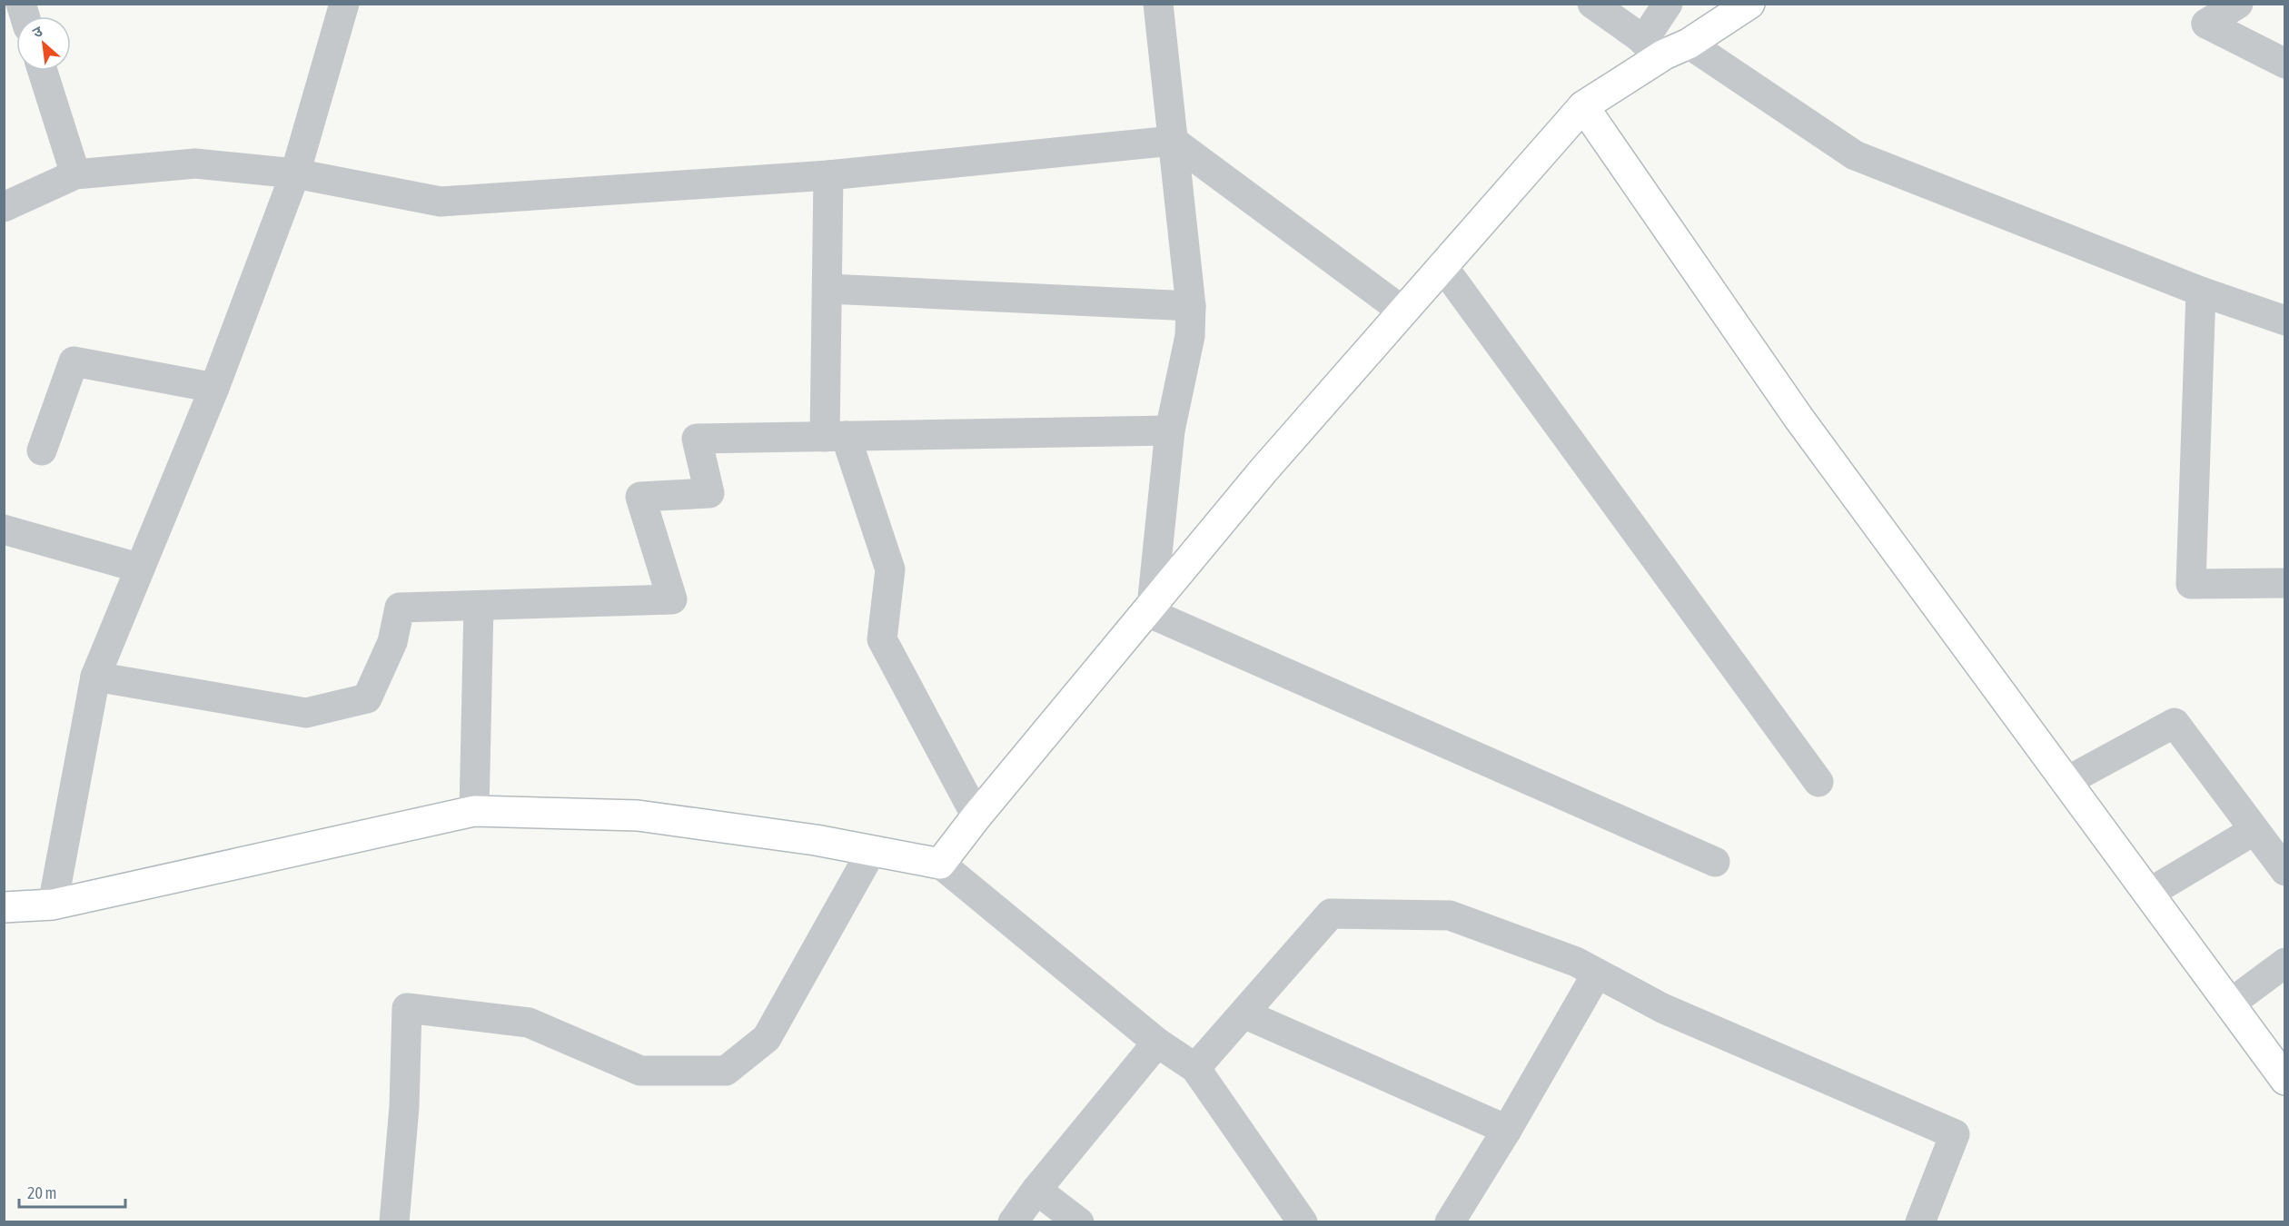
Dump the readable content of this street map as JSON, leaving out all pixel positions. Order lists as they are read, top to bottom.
{
  "scale_bar": "20 m",
  "north": "top left"
}
